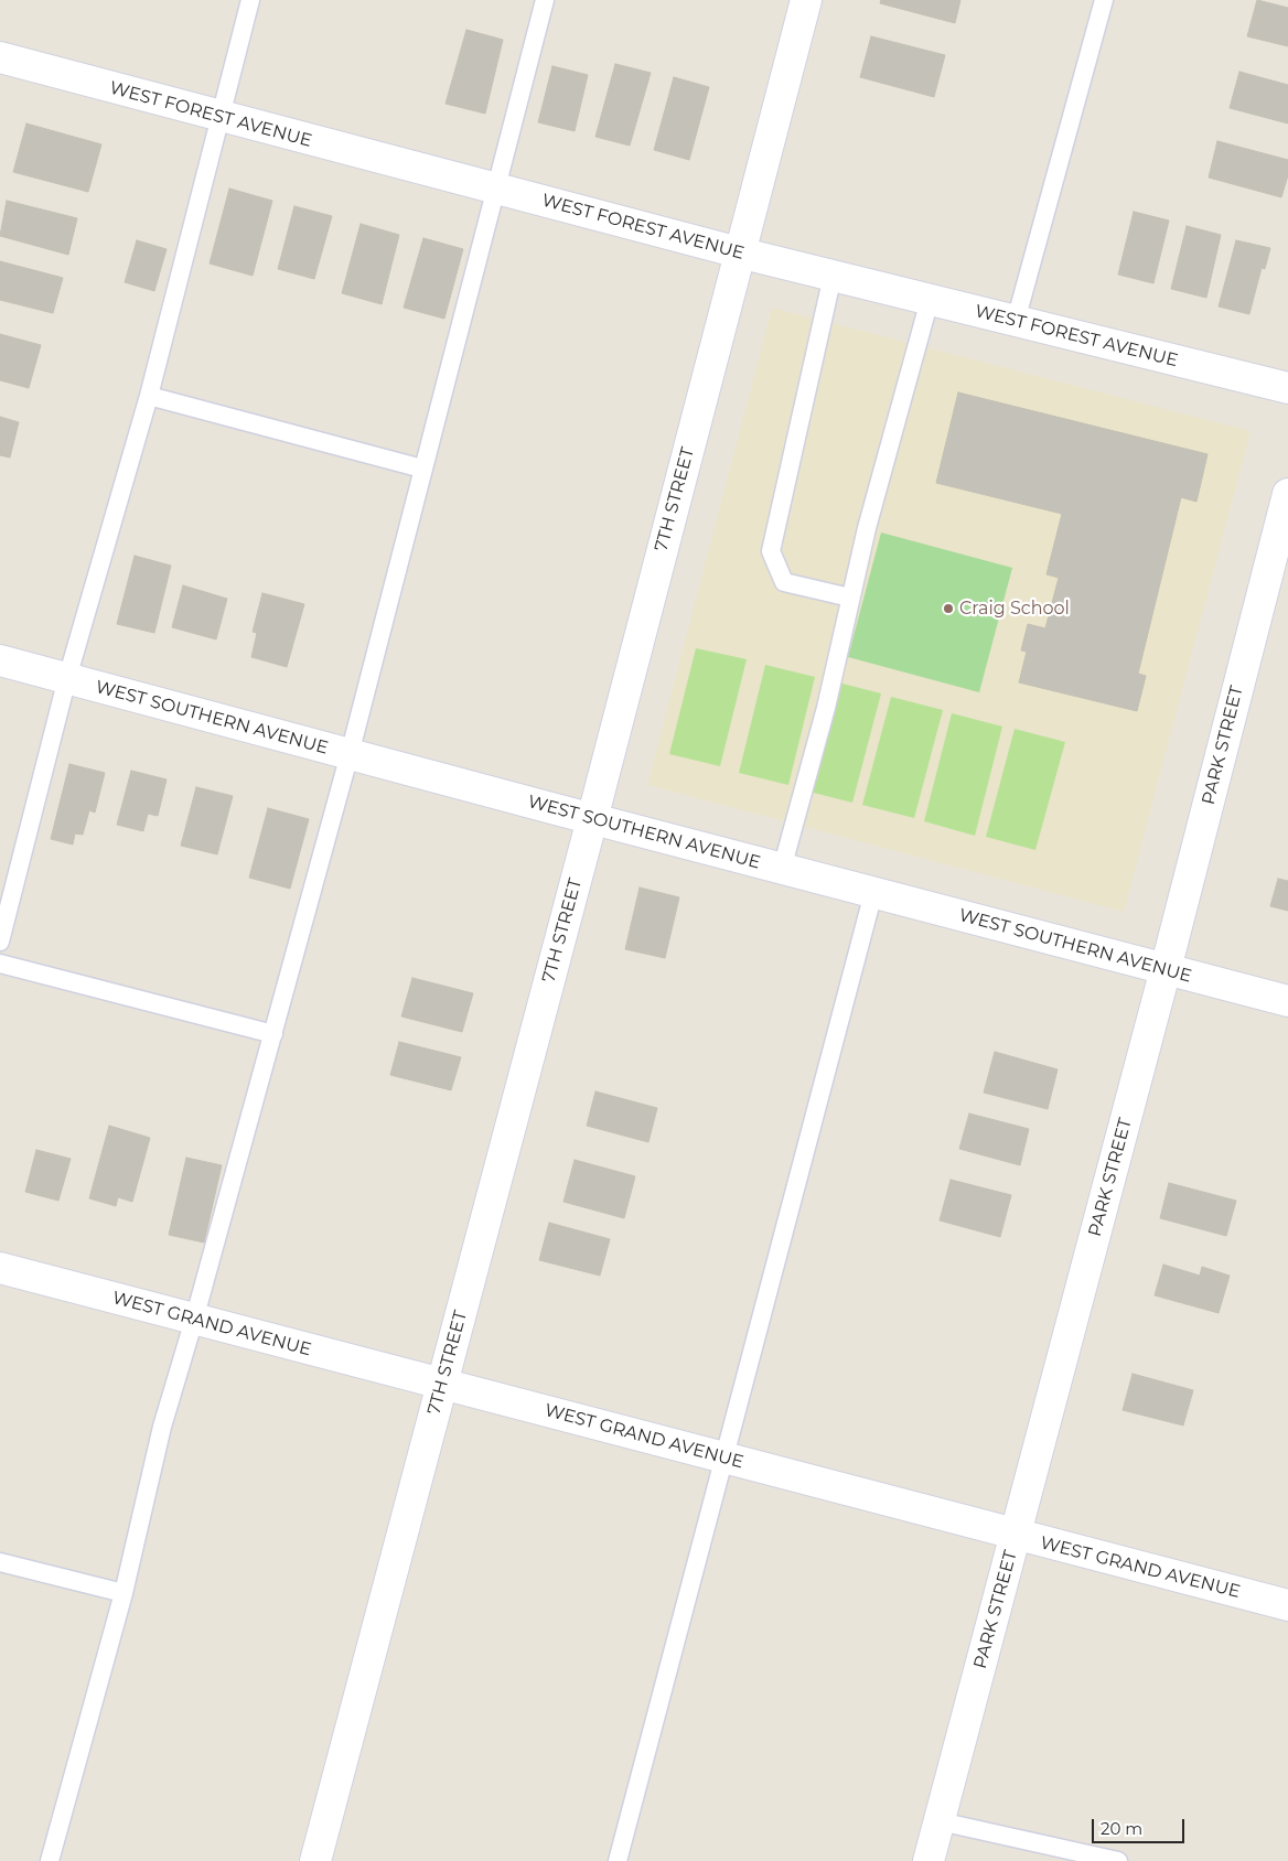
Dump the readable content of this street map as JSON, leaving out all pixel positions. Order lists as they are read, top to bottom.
{
  "streets": {
    "street": [
      "WEST FOREST AVENUE",
      "7TH STREET",
      "WEST SOUTHERN AVENUE",
      "PARK STREET",
      "WEST GRAND AVENUE"
    ]
  },
  "crossings": [
    ["WEST FOREST AVENUE", "7TH STREET"],
    ["7TH STREET", "WEST SOUTHERN AVENUE"],
    ["7TH STREET", "WEST GRAND AVENUE"],
    ["WEST SOUTHERN AVENUE", "PARK STREET"],
    ["PARK STREET", "WEST GRAND AVENUE"]
  ],
  "places": ["Craig School"],
  "scale_bar": "20 m"
}
